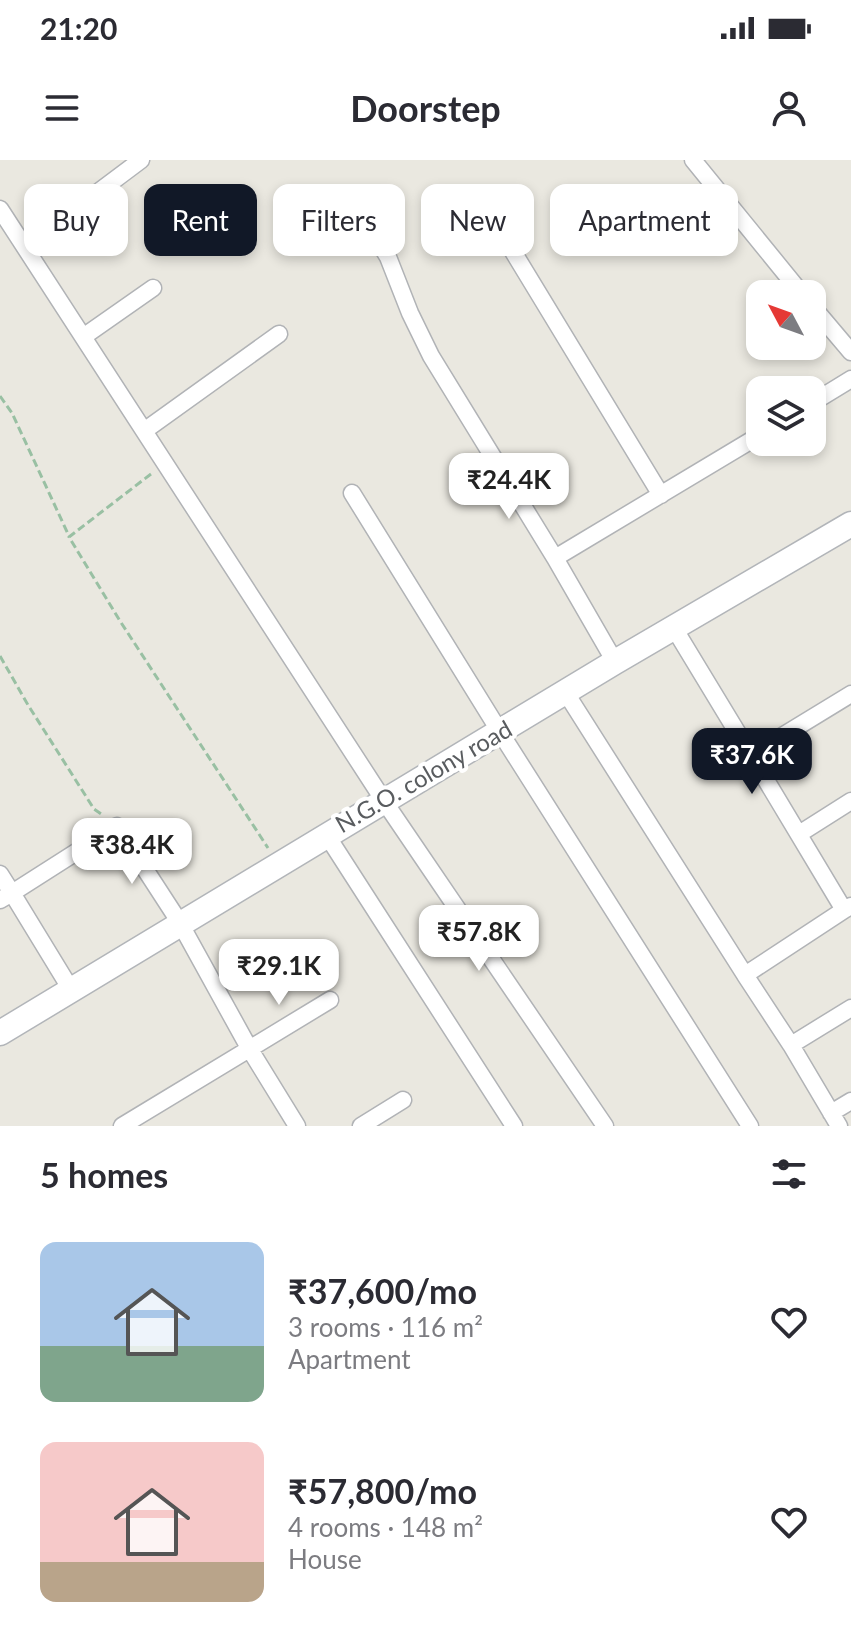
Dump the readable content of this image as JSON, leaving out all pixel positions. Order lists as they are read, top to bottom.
{
  "streets": {
    "main road": ["N.G.O. colony road"]
  },
  "north": "top left",
  "page": {
    "status": "21:20",
    "header": "Doorstep",
    "chip": [
      "Buy",
      "Rent",
      "Filters",
      "New",
      "Apartment"
    ],
    "price": [
      "₹24.4K",
      "₹37.6K",
      "₹38.4K",
      "₹57.8K",
      "₹29.1K"
    ],
    "heading": "5 homes",
    "list": [
      {
        "name": "₹37,600/mo",
        "note": "3 rooms · 116 m² · Apartment"
      },
      {
        "name": "₹57,800/mo",
        "note": "4 rooms · 148 m² · House"
      }
    ]
  }
}
